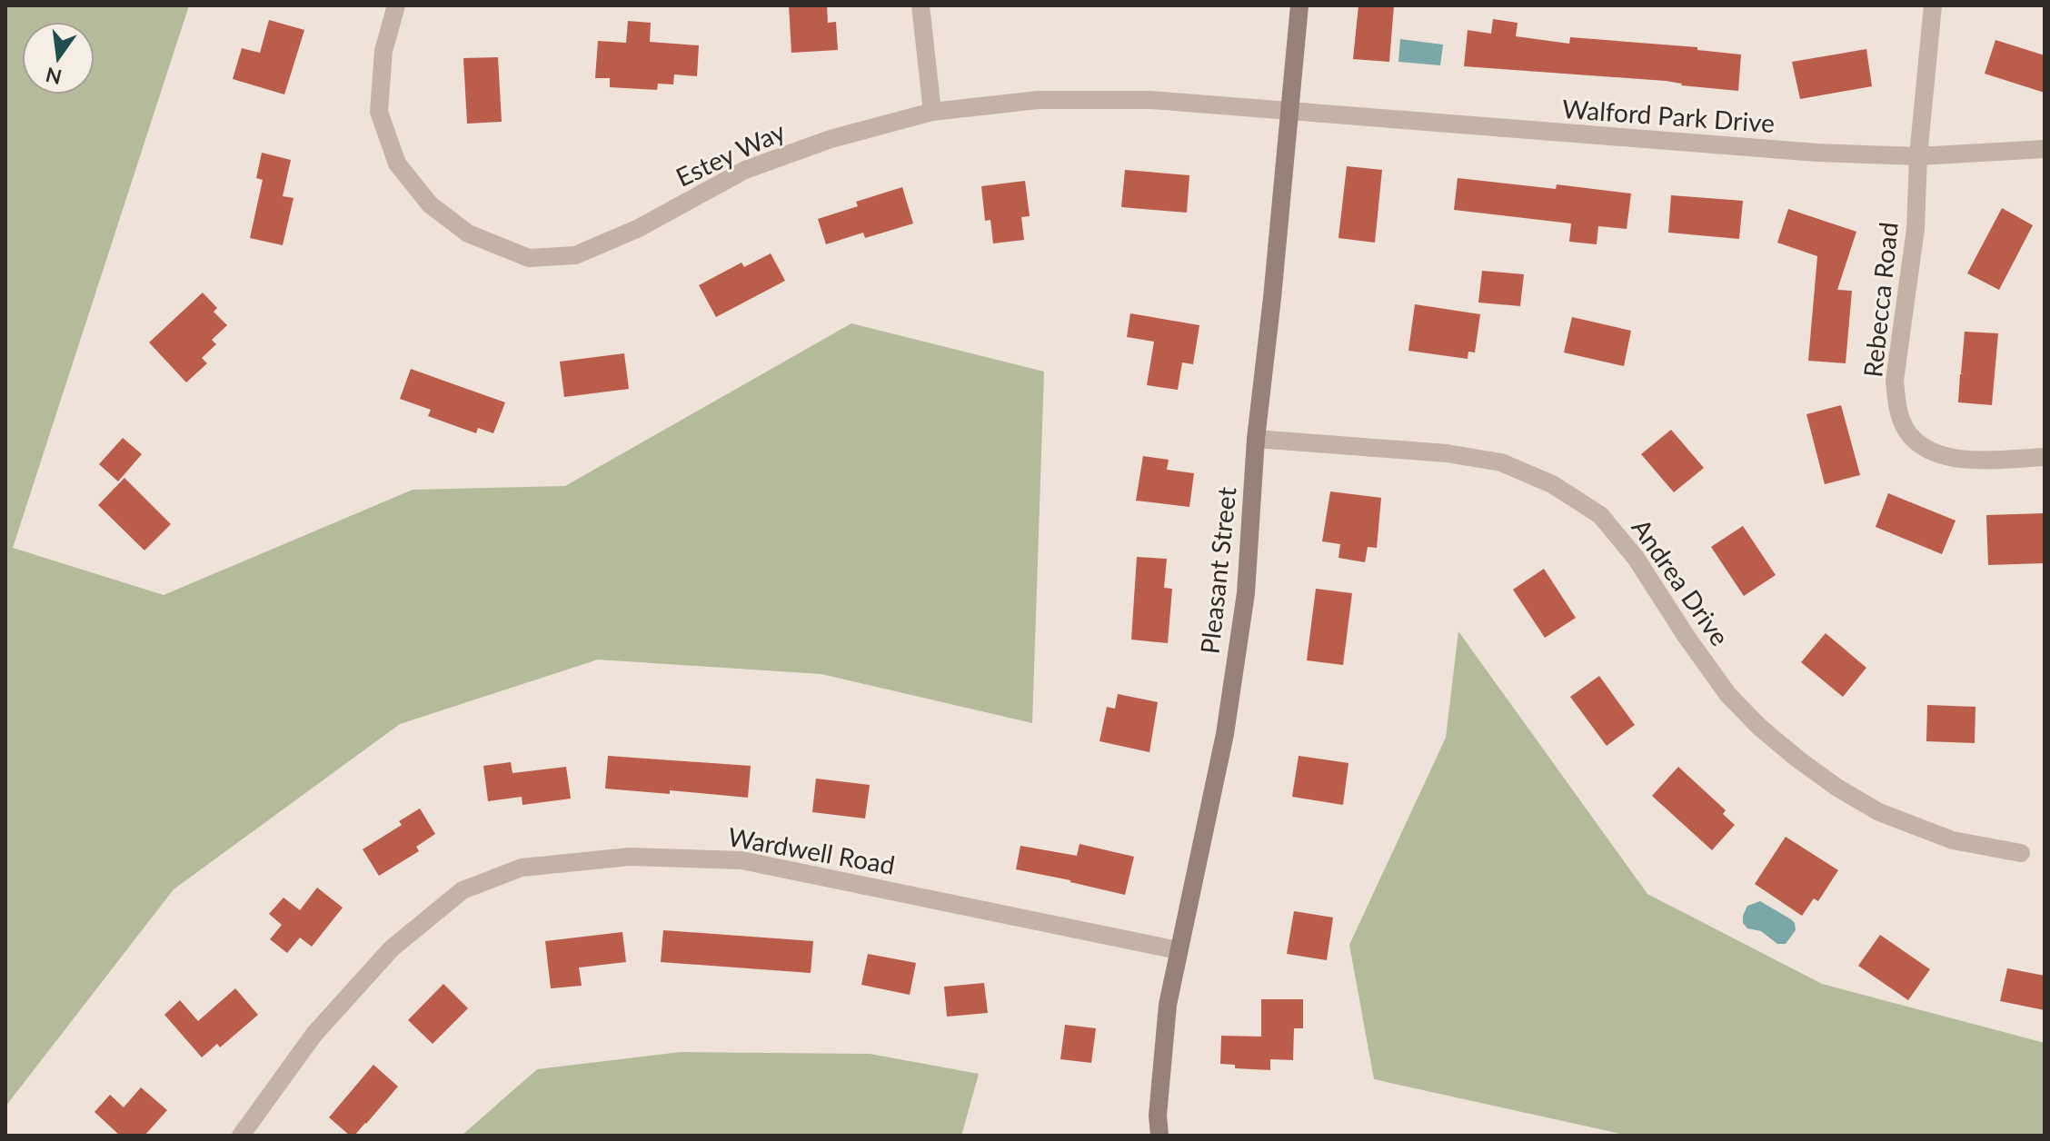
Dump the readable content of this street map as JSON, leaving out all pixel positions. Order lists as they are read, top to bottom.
{
  "streets": {
    "main road": ["Pleasant Street"],
    "street": [
      "Walford Park Drive",
      "Estey Way",
      "Rebecca Road",
      "Andrea Drive",
      "Wardwell Road"
    ]
  },
  "crossings": [
    ["Walford Park Drive", "Estey Way"],
    ["Walford Park Drive", "Rebecca Road"],
    ["Walford Park Drive", "Pleasant Street"],
    ["Estey Way", "Pleasant Street"],
    ["Pleasant Street", "Andrea Drive"],
    ["Pleasant Street", "Wardwell Road"]
  ],
  "north": "bottom"
}
